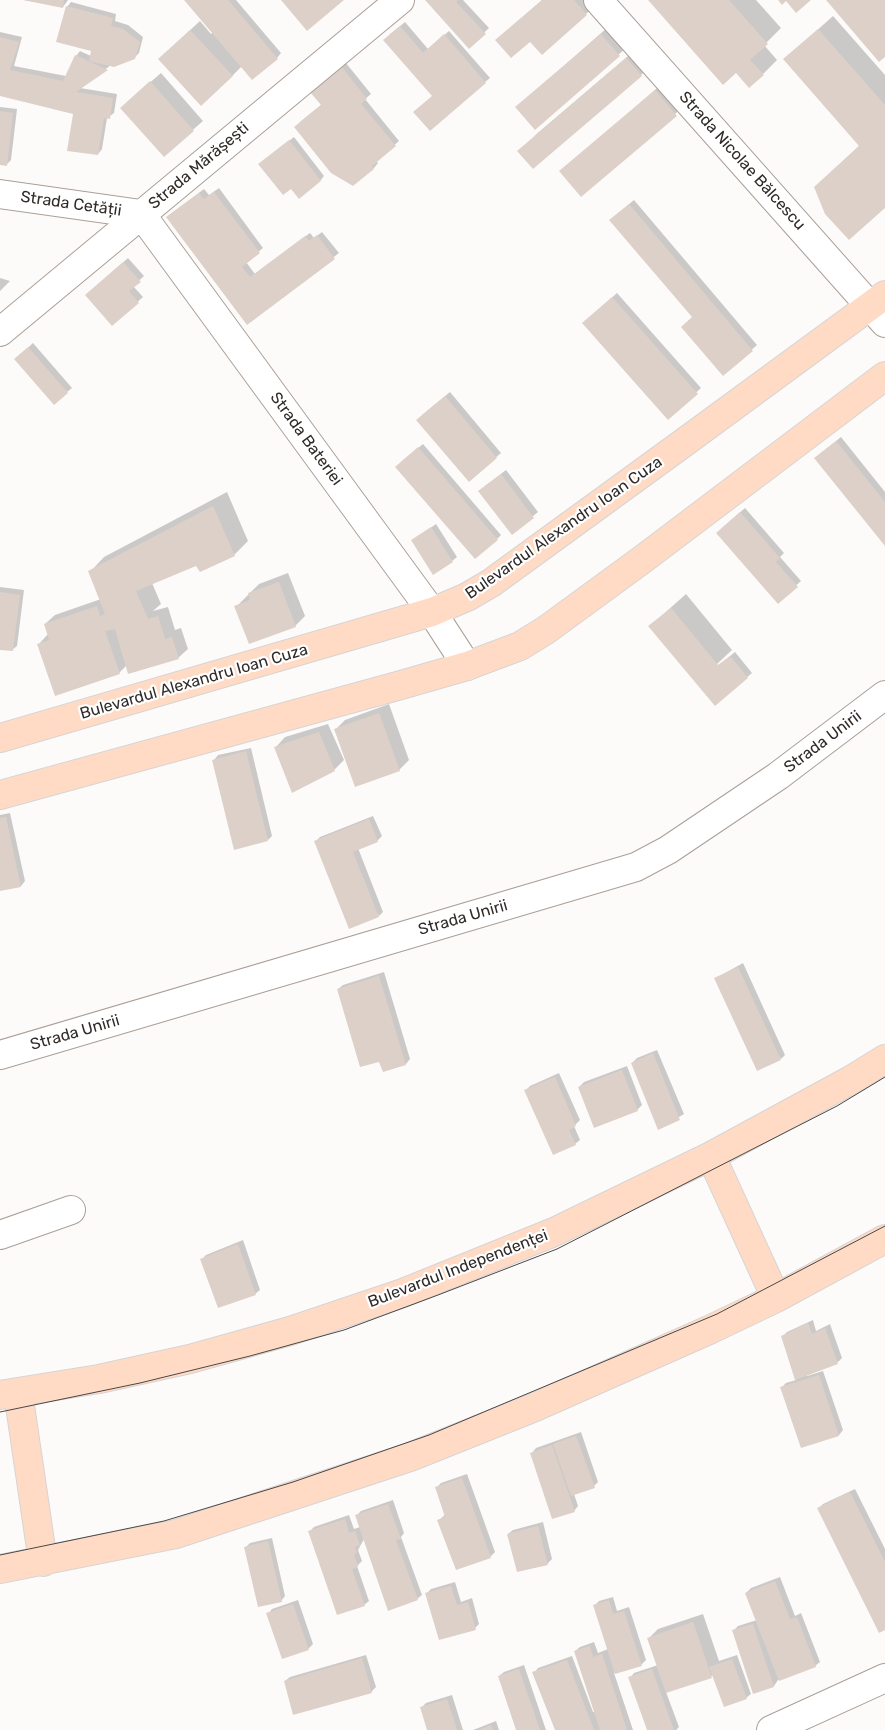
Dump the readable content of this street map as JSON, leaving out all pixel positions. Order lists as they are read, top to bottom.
{
  "streets": {
    "main road": ["Bulevardul Alexandru Ioan Cuza", "Bulevardul Independenței"],
    "street": [
      "Strada Nicolae Bălcescu",
      "Strada Mărășești",
      "Strada Cetății",
      "Strada Bateriei",
      "Strada Unirii"
    ]
  },
  "crossings": [
    ["Strada Nicolae Bălcescu", "Bulevardul Alexandru Ioan Cuza"],
    ["Strada Mărășești", "Strada Cetății"],
    ["Strada Mărășești", "Strada Bateriei"],
    ["Strada Cetății", "Strada Bateriei"],
    ["Strada Bateriei", "Bulevardul Alexandru Ioan Cuza"]
  ]
}
